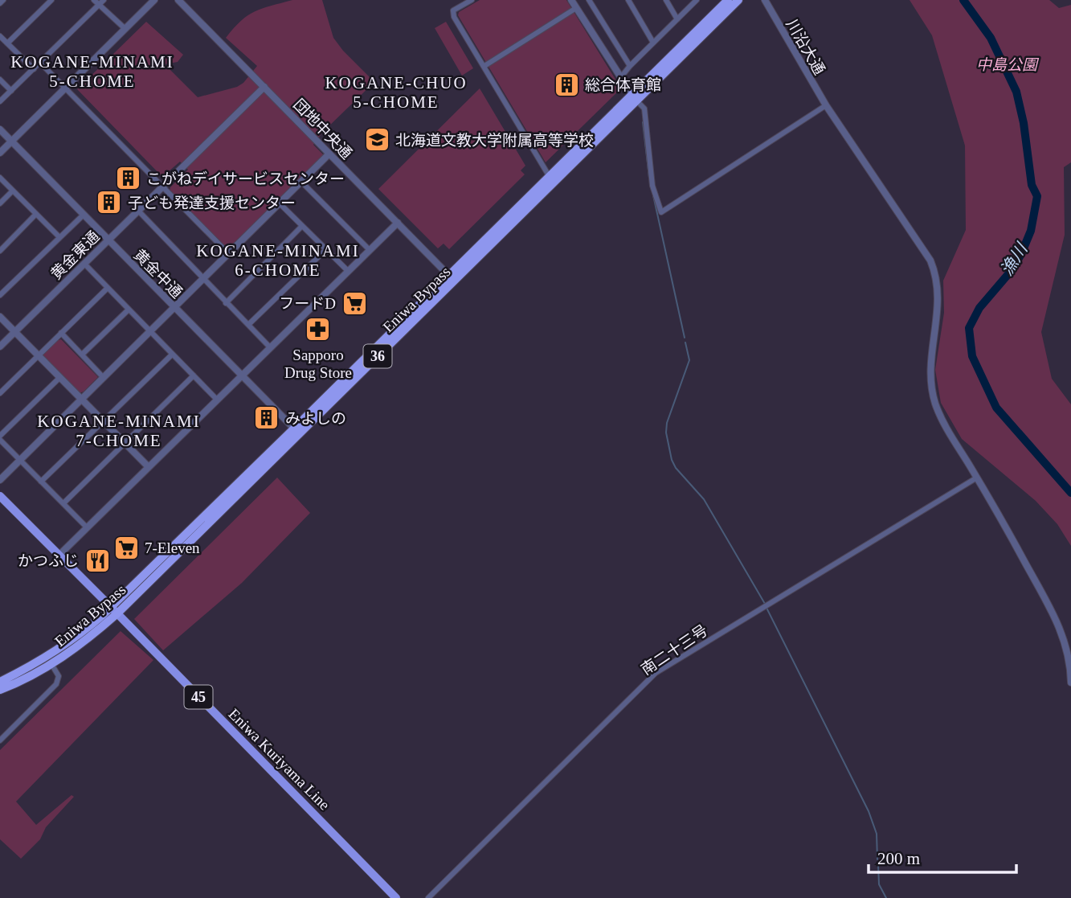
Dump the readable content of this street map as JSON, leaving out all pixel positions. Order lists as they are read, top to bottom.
{
  "streets": {
    "highway": ["Eniwa Bypass", "36"],
    "main road": ["45", "Eniwa Kuriyama Line"],
    "street": [
      "川沿大通",
      "団地中央通",
      "黄金東通",
      "黄金中通",
      "南二十三号"
    ]
  },
  "crossings": [
    ["川沿大通", "南二十三号"],
    ["団地中央通", "黄金東通"],
    ["団地中央通", "Eniwa Bypass"],
    ["黄金東通", "黄金中通"],
    ["黄金中通", "Eniwa Bypass"],
    ["Eniwa Bypass", "Eniwa Kuriyama Line"]
  ],
  "districts": [
    "KOGANE-MINAMI 5-CHOME",
    "KOGANE-CHUO 5-CHOME",
    "KOGANE-MINAMI 6-CHOME",
    "KOGANE-MINAMI 7-CHOME"
  ],
  "water": ["漁川"],
  "parks": ["中島公園"],
  "places": {
    "building": [
      "総合体育館",
      "こがねデイサービスセンター",
      "子ども発達支援センター",
      "みよしの"
    ],
    "school or university": ["北海道文教大学附属高等学校"],
    "supermarket": ["フードD", "7-Eleven"],
    "pharmacy": ["Sapporo Drug Store"],
    "restaurant": ["かつふじ"]
  },
  "scale_bar": "200 m"
}
